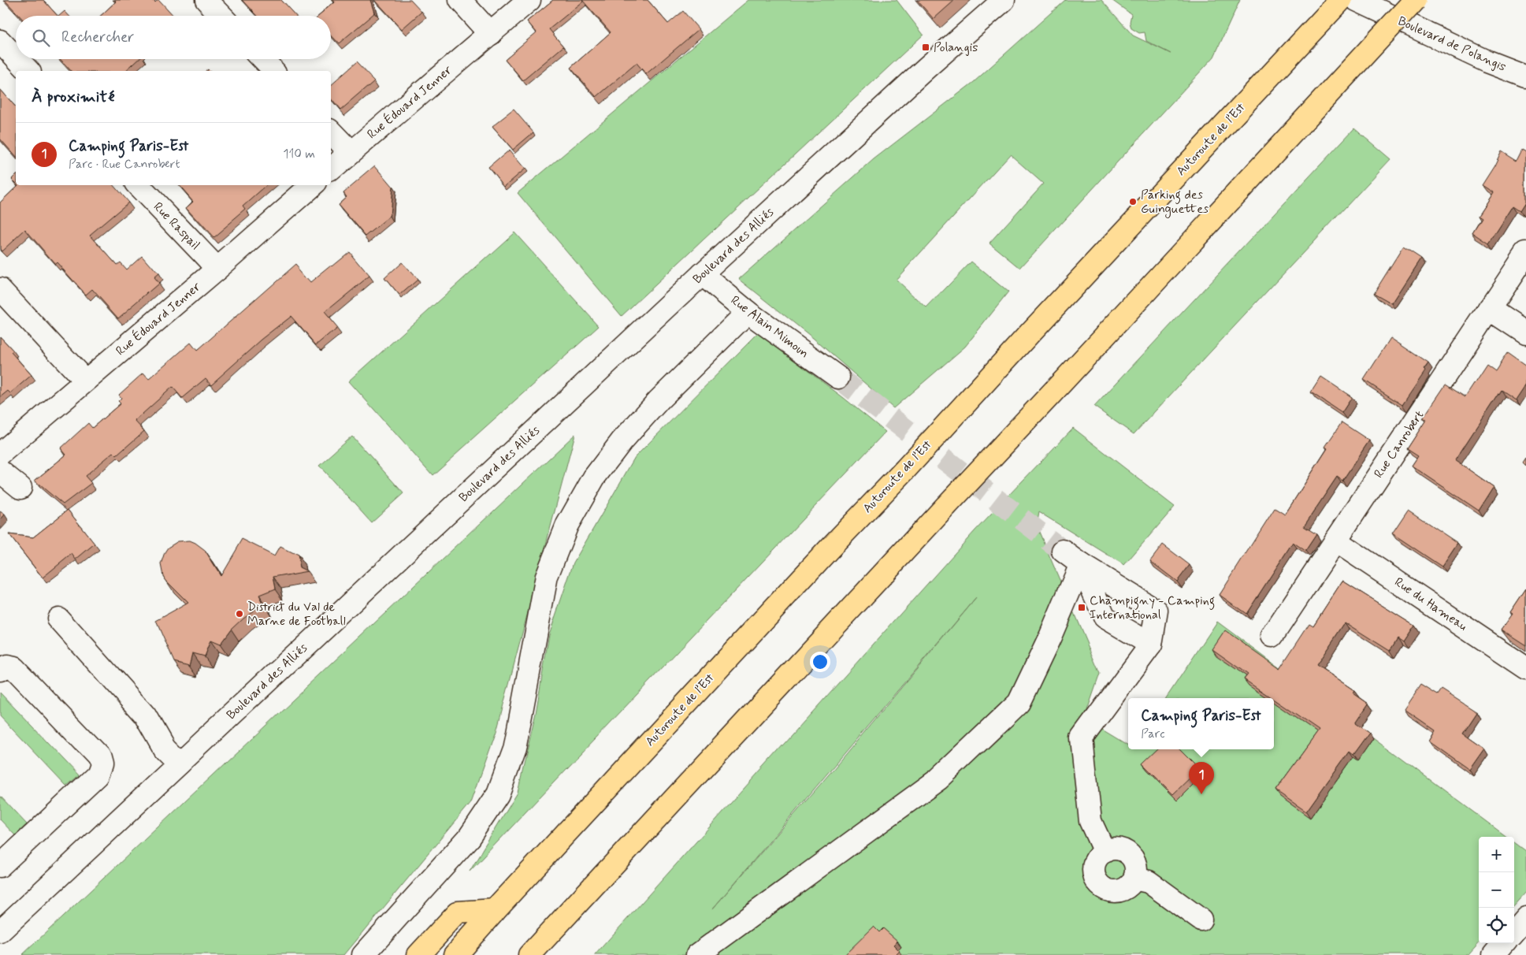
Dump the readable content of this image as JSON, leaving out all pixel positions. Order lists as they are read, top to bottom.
{
  "streets": {
    "highway": ["Autoroute de l’Est"],
    "street": [
      "Boulevard de Polangis",
      "Rue Édouard Jenner",
      "Rue Raspail",
      "Boulevard des Alliés",
      "Rue Alain Mimoun",
      "Rue Canrobert",
      "Rue du Hameau"
    ]
  },
  "crossings": [
    ["Rue Édouard Jenner", "Rue Raspail"],
    ["Boulevard des Alliés", "Rue Alain Mimoun"],
    ["Rue Canrobert", "Rue du Hameau"]
  ],
  "places": {
    "transit": ["Polangis", "Champigny - Camping International"],
    "other": ["Parking des Guinguettes", "District du Val de Marne de Football"]
  },
  "page": {
    "search": "Rechercher",
    "heading": "À proximité",
    "list": [
      {
        "mark": "1",
        "name": "Camping Paris-Est",
        "note": "Parc · Rue Canrobert",
        "value": "110 m"
      }
    ],
    "popup": ["Camping Paris-Est", "Parc"],
    "pins": "1",
    "map_buttons": ["+", "−"]
  }
}
